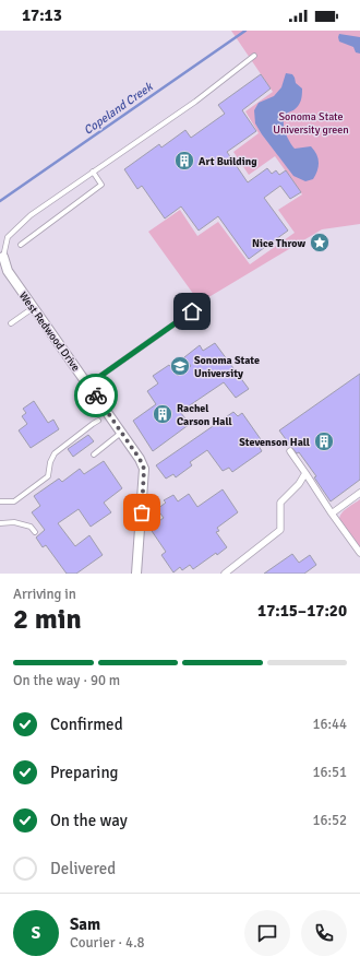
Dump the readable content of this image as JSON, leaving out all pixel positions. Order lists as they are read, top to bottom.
{
  "streets": {
    "street": ["West Redwood Drive"]
  },
  "water": ["Copeland Creek"],
  "parks": ["Sonoma State University green"],
  "places": {
    "building": ["Art Building", "Rachel Carson Hall", "Stevenson Hall"],
    "place": ["Nice Throw"],
    "school or university": ["Sonoma State University"]
  },
  "page": {
    "status": "17:13",
    "heading": ["2 min", "Arriving in", "17:15–17:20"],
    "panel": ["Sam", "Courier · 4.8"],
    "bar": "On the way · 90 m",
    "list": [
      ["Confirmed", "16:44"],
      ["Preparing", "16:51"],
      ["On the way", "16:52"],
      "Delivered"
    ],
    "round": "S"
  }
}
